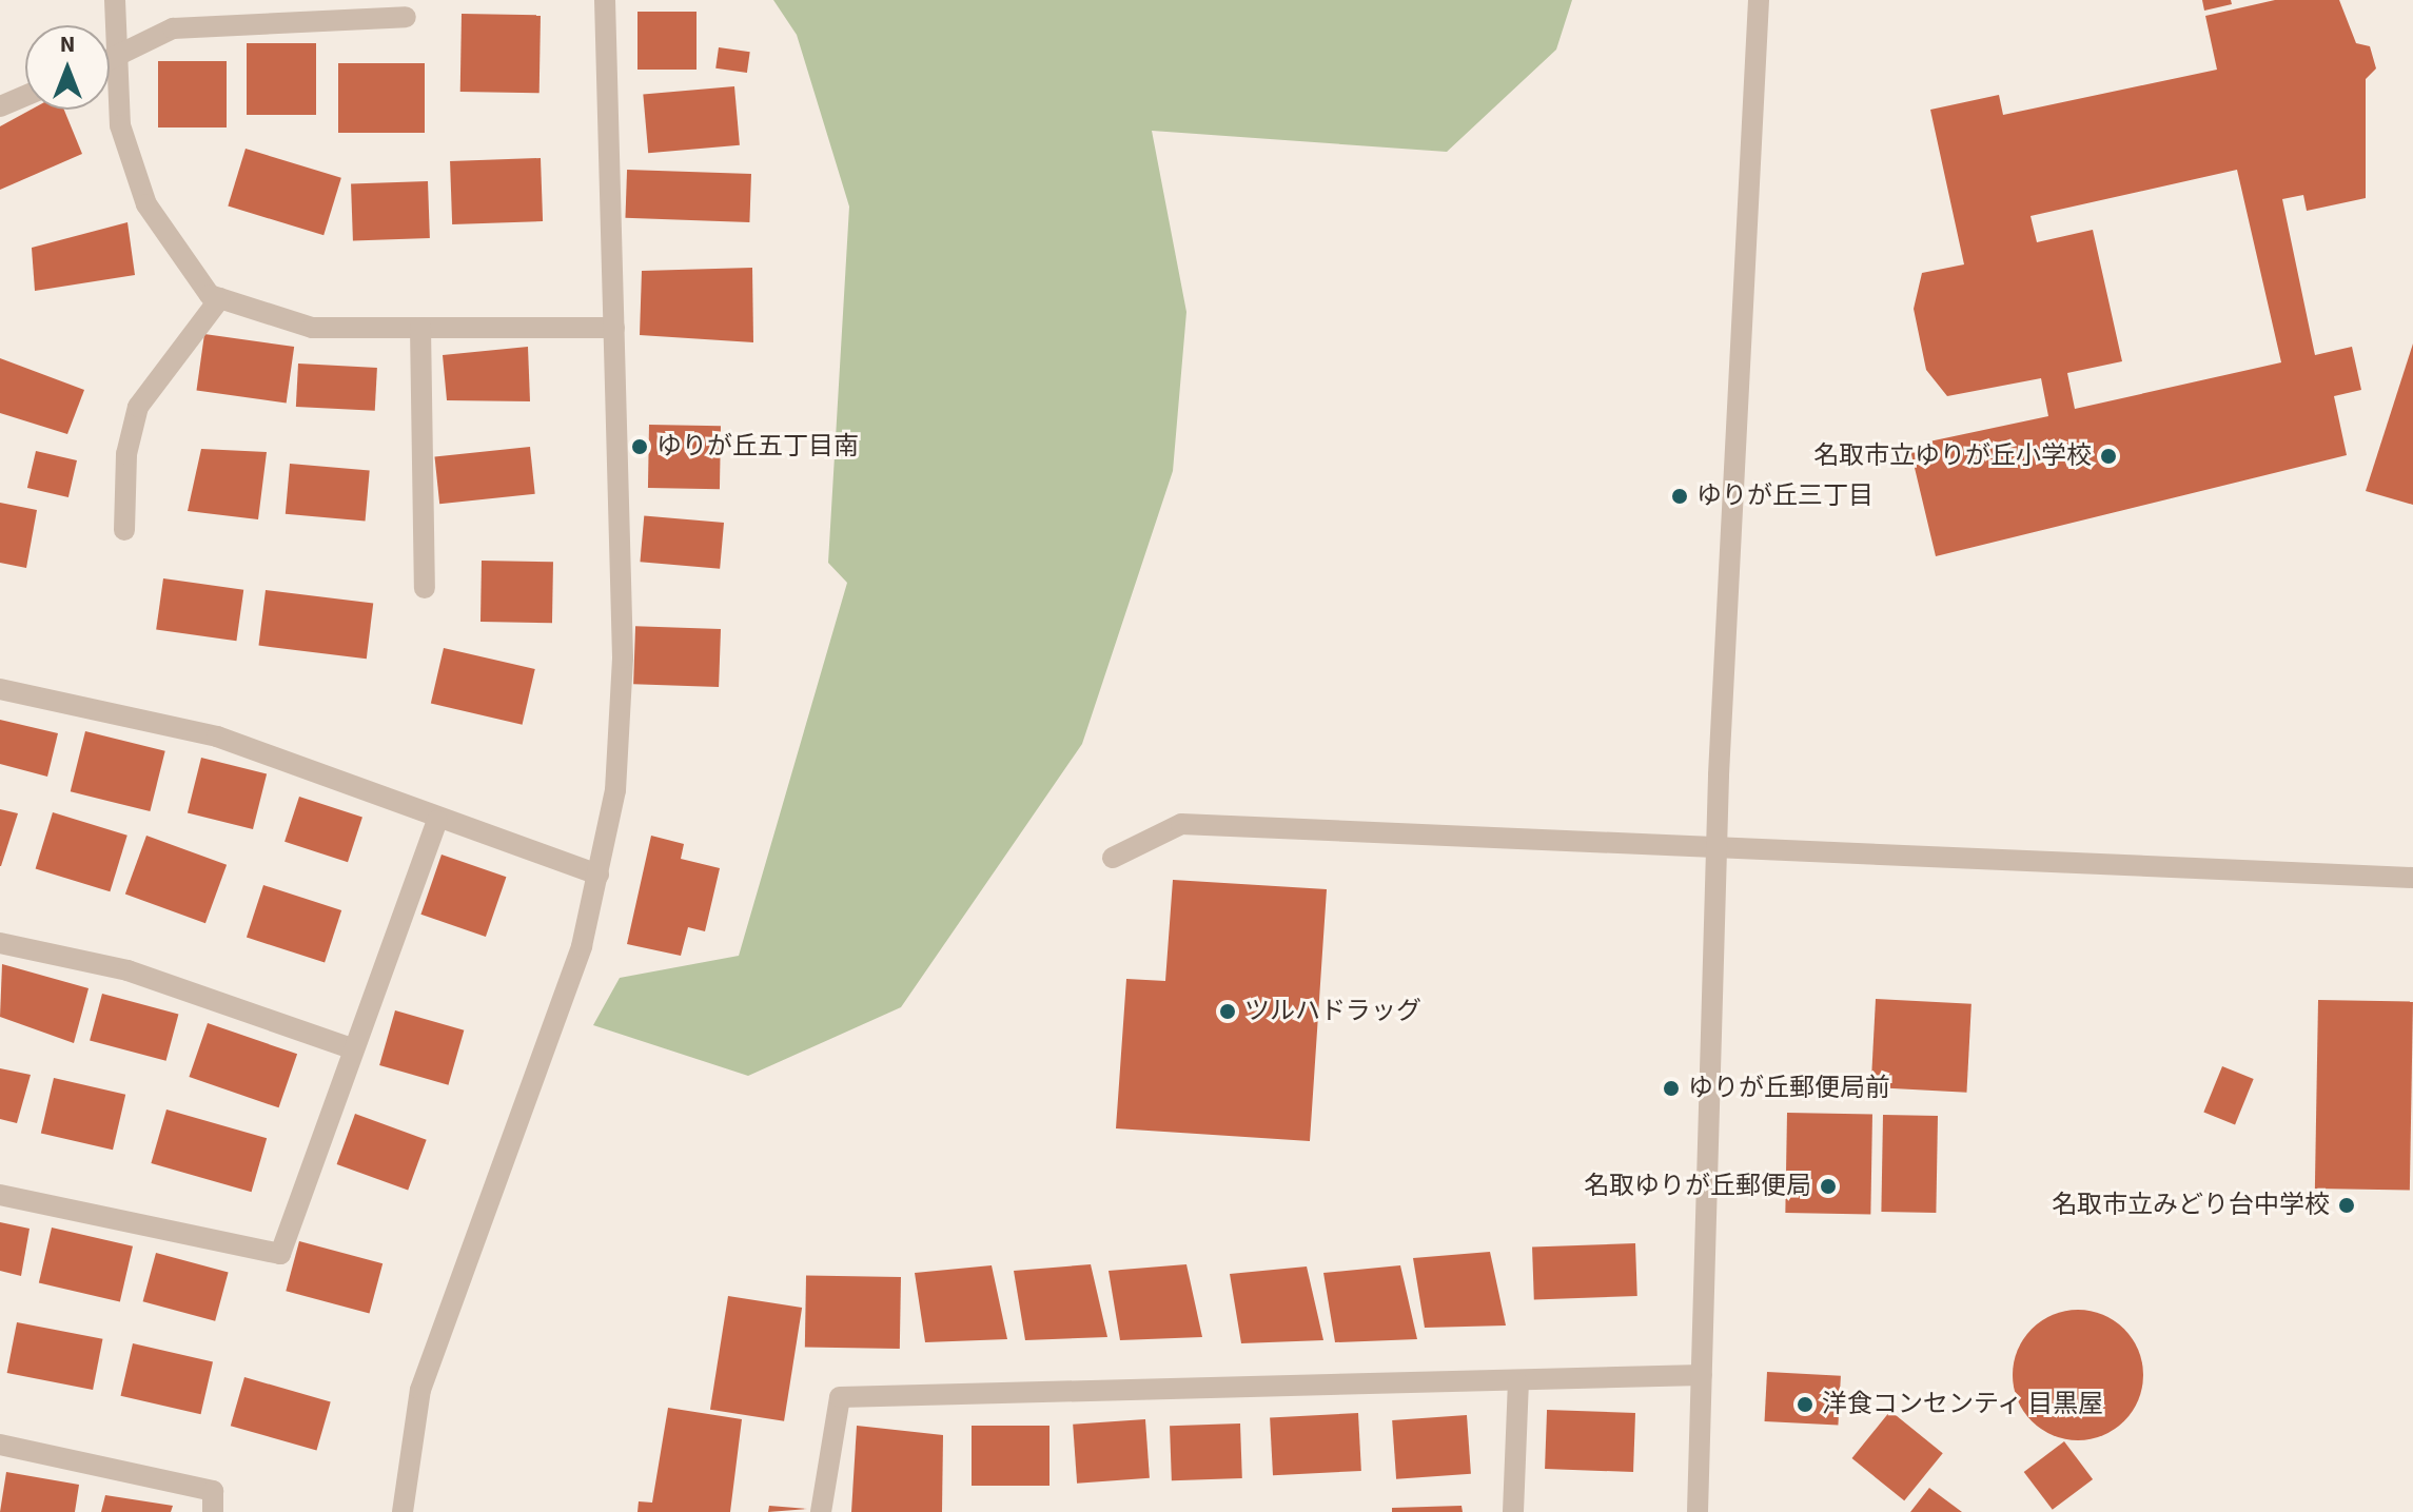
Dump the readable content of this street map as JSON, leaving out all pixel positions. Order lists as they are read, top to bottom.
{
  "places": [
    "ゆりが丘五丁目南",
    "名取市立ゆりが丘小学校",
    "ゆりが丘三丁目",
    "ツルハドラッグ",
    "ゆりが丘郵便局前",
    "名取ゆりが丘郵便局",
    "名取市立みどり台中学校",
    "洋食コンセンティ 目黒屋"
  ],
  "north": "top"
}
